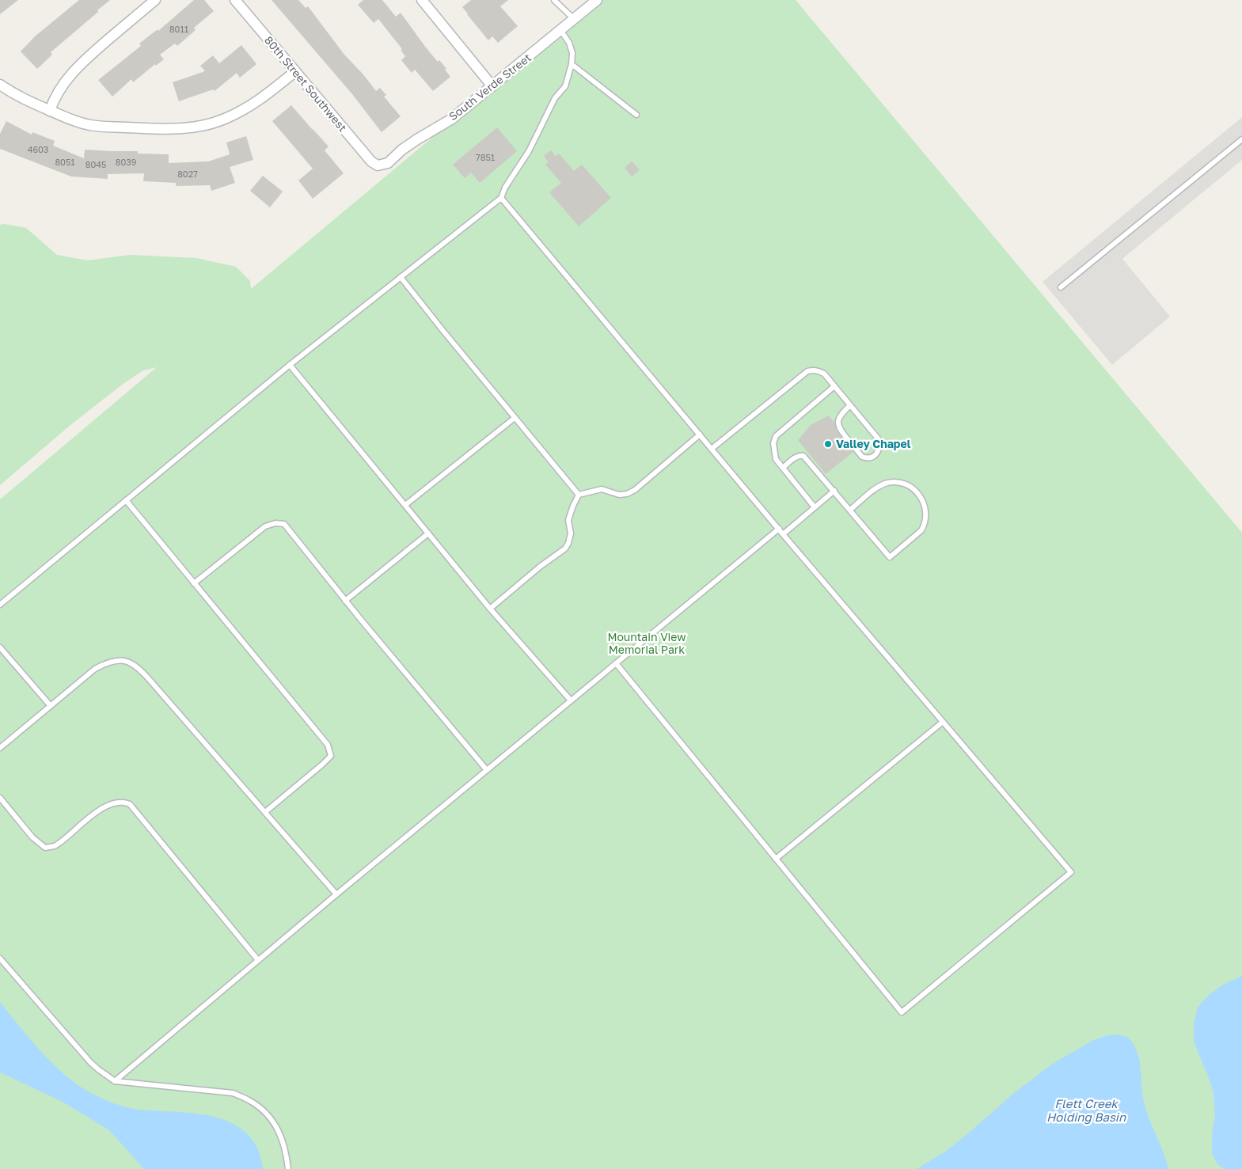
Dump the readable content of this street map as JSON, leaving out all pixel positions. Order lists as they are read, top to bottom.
{
  "streets": {
    "street": ["80th Street Southwest", "South Verde Street"]
  },
  "crossings": [
    ["80th Street Southwest", "South Verde Street"]
  ],
  "water": ["Flett Creek Holding Basin"],
  "parks": ["Mountain View Memorial Park"],
  "places": ["Valley Chapel"],
  "house_numbers": [
    "8011",
    "4603",
    "7851",
    "8051",
    "8039",
    "8045",
    "8027"
  ]
}
